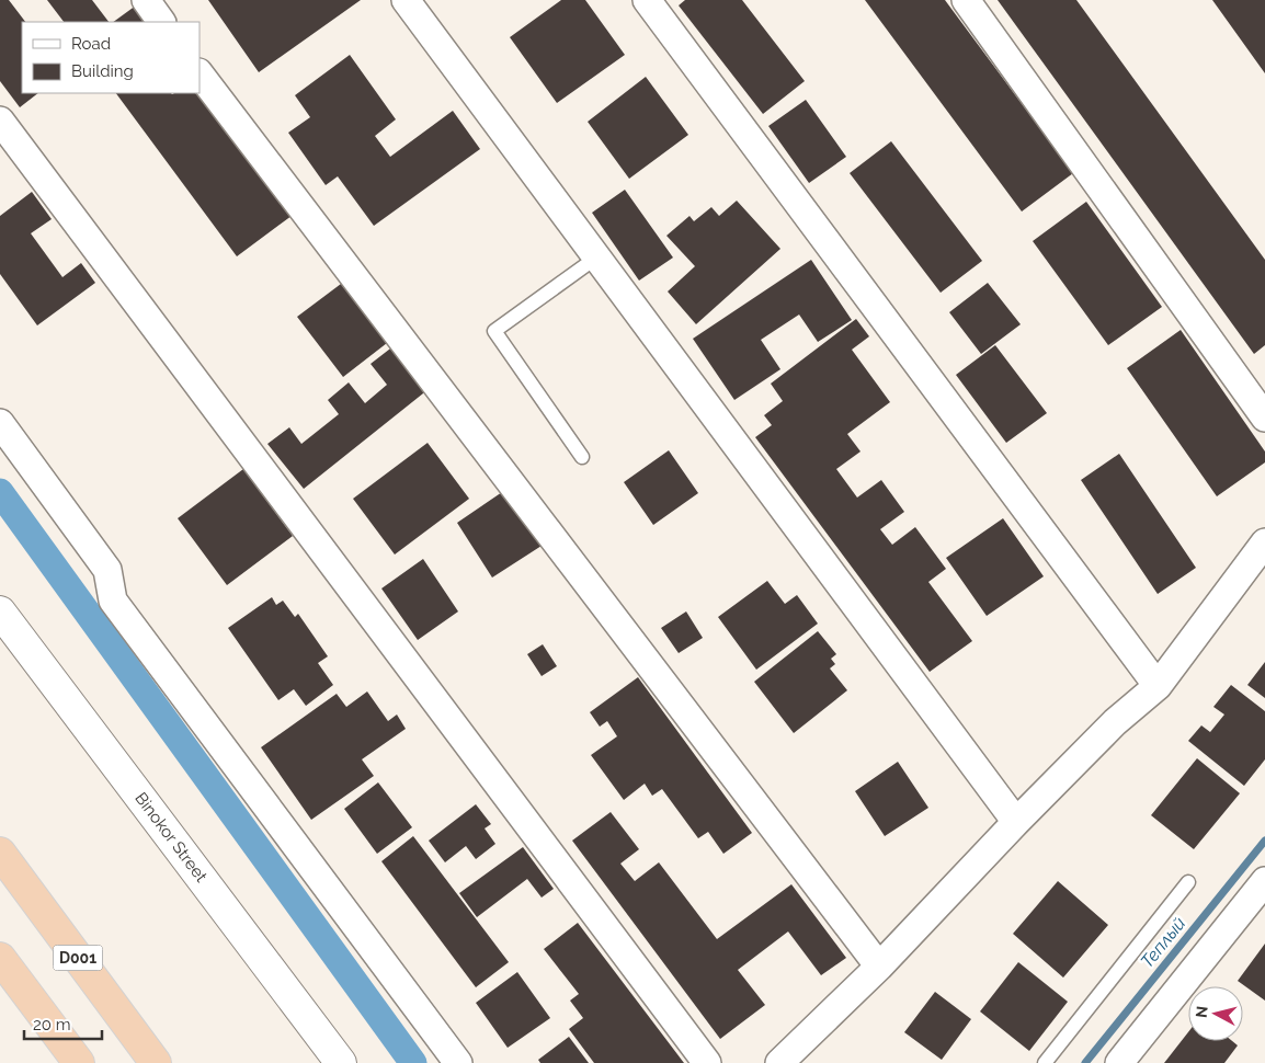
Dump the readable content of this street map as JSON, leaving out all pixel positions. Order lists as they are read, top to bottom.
{
  "streets": {
    "highway": ["D001"],
    "main road": ["Binokor Street"]
  },
  "water": ["Теплый"],
  "legend": ["Road", "Building"],
  "scale_bar": "20 m",
  "north": "left"
}
